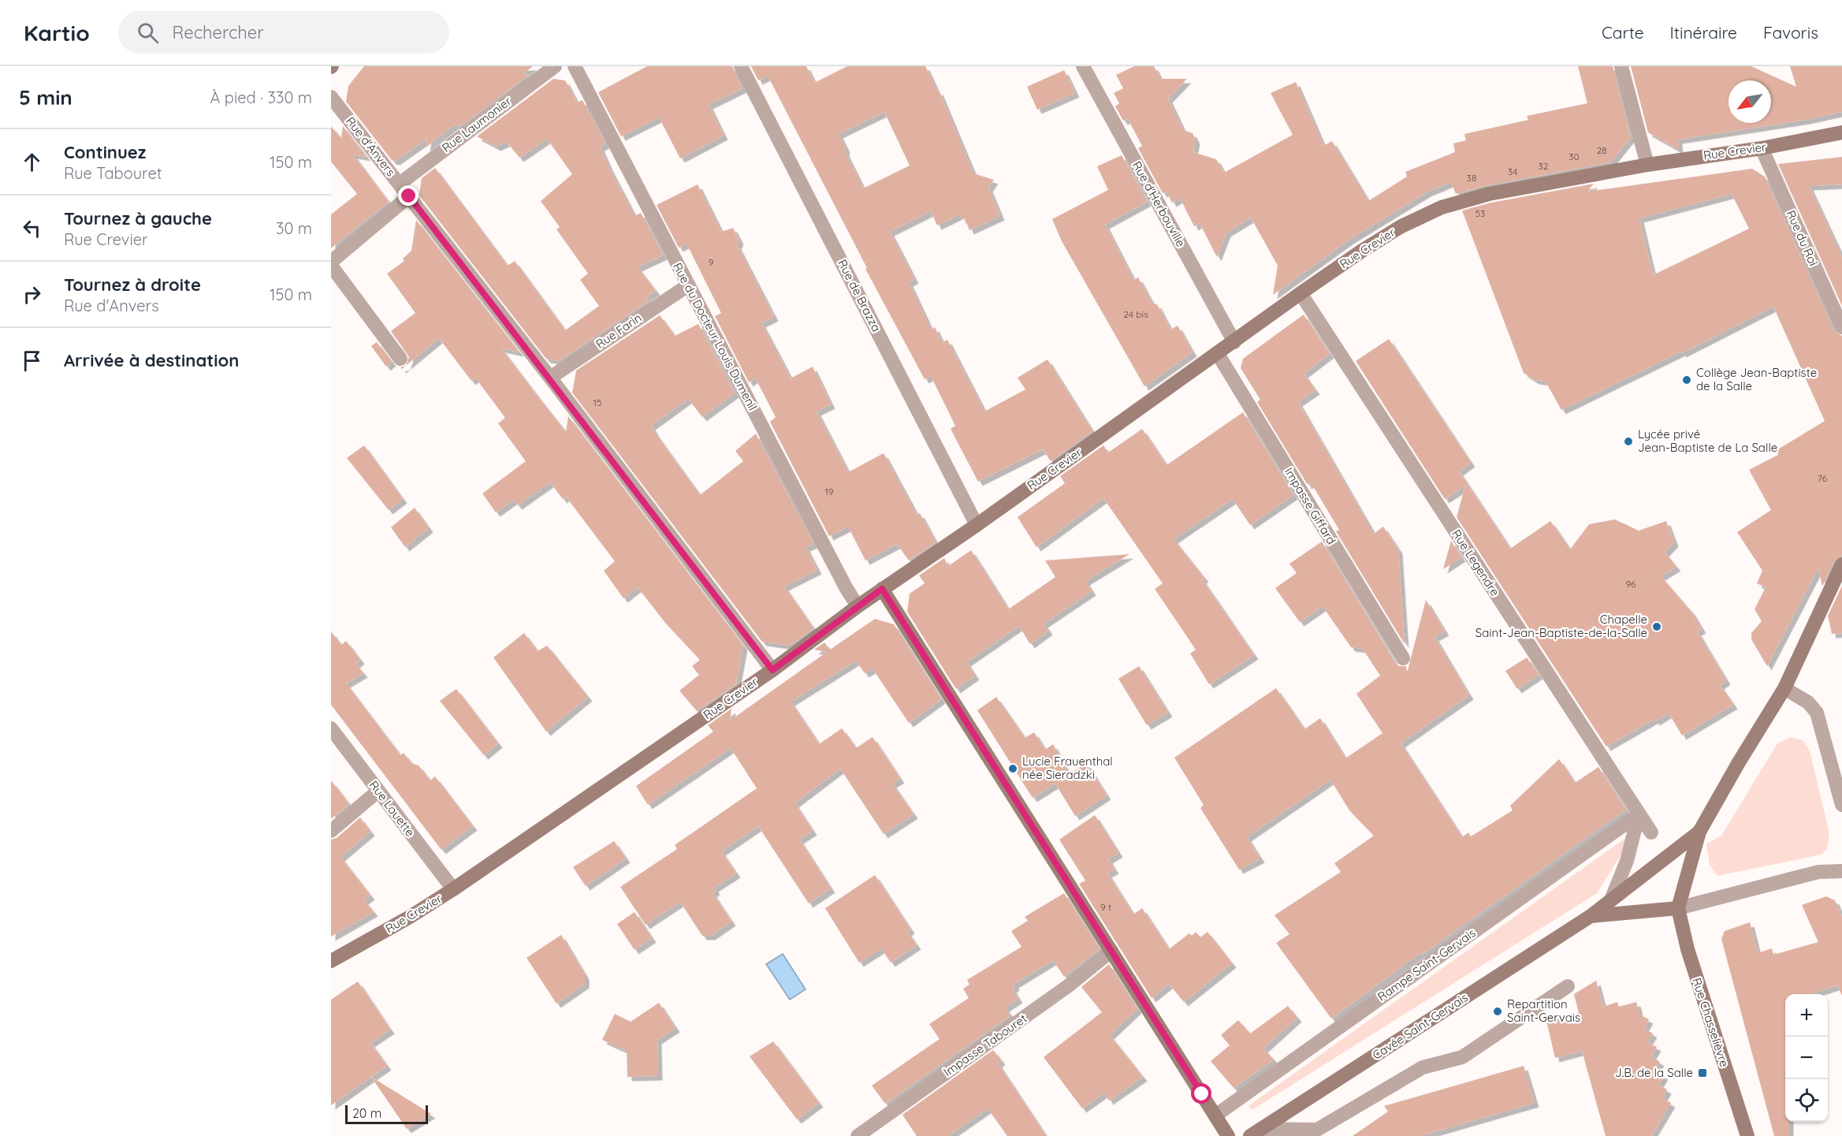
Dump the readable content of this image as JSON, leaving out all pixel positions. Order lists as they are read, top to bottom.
{
  "streets": {
    "street": [
      "Rue Laumonier",
      "Rue d'Anvers",
      "Rue Crevier",
      "Rue d'Herbouville",
      "Rue du Roi",
      "Rue de Brazza",
      "Rue Farin",
      "Rue du Docteur Louis Dumenil",
      "Impasse Giffard",
      "Rue Legendre",
      "Rue Louette",
      "Rampe Saint-Gervais",
      "Rue Chasselièvre",
      "Cavée Saint-Gervais",
      "Impasse Tabouret"
    ]
  },
  "crossings": [
    ["Rue Laumonier", "Rue d'Anvers"],
    ["Rue d'Anvers", "Rue Crevier"],
    ["Rue d'Anvers", "Rue Farin"],
    ["Rue Crevier", "Rue d'Herbouville"],
    ["Rue Crevier", "Rue du Roi"],
    ["Rue Crevier", "Rue de Brazza"],
    ["Rue Crevier", "Rue du Docteur Louis Dumenil"],
    ["Rue Crevier", "Impasse Giffard"],
    ["Rue Crevier", "Rue Legendre"],
    ["Rue Crevier", "Rue Louette"],
    ["Rue Farin", "Rue du Docteur Louis Dumenil"],
    ["Rue Legendre", "Rampe Saint-Gervais"],
    ["Rue Chasselièvre", "Cavée Saint-Gervais"]
  ],
  "places": {
    "other": [
      "Collège Jean-Baptiste de la Salle",
      "Lycée privé Jean-Baptiste de La Salle",
      "Chapelle Saint-Jean-Baptiste-de-la-Salle",
      "Lucie Frauenthal née Sieradzki",
      "Repartition Saint-Gervais"
    ],
    "transit": ["J.B. de la Salle"]
  },
  "house_numbers": [
    "28",
    "30",
    "32",
    "34",
    "38",
    "53",
    "9",
    "24 bis",
    "15",
    "76",
    "19",
    "96",
    "9 t"
  ],
  "scale_bar": "20 m",
  "north": "bottom left",
  "page": {
    "header": "Kartio",
    "search": "Rechercher",
    "nav": ["Carte", "Itinéraire", "Favoris"],
    "heading": ["5 min", "À pied · 330 m"],
    "list": [
      ["Continuez", "Rue Tabouret", "150 m"],
      ["Tournez à gauche", "Rue Crevier", "30 m"],
      ["Tournez à droite", "Rue d'Anvers", "150 m"],
      "Arrivée à destination"
    ],
    "map_buttons": ["+", "−"],
    "scale": "20 m"
  }
}
